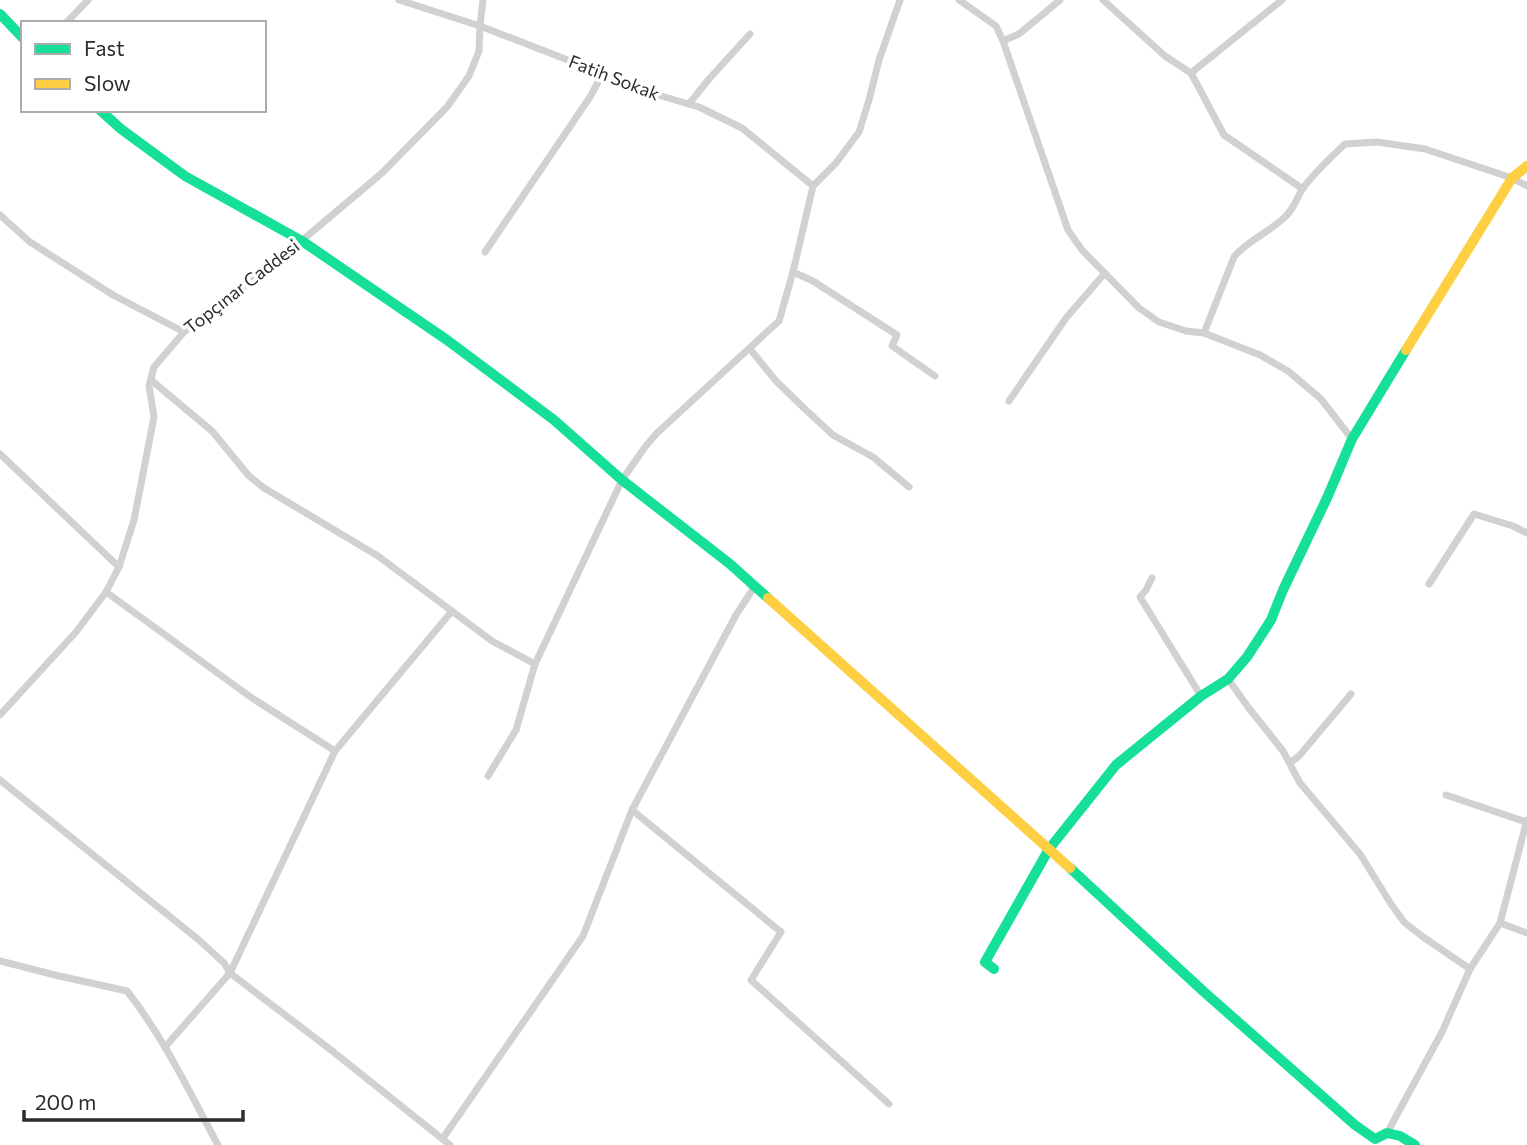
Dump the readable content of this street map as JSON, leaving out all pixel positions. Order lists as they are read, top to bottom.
{
  "streets": {
    "street": ["Fatih Sokak", "Topçınar Caddesi"]
  },
  "crossings": [
    ["Fatih Sokak", "Topçınar Caddesi"]
  ],
  "legend": ["Fast", "Slow"],
  "scale_bar": "200 m"
}
